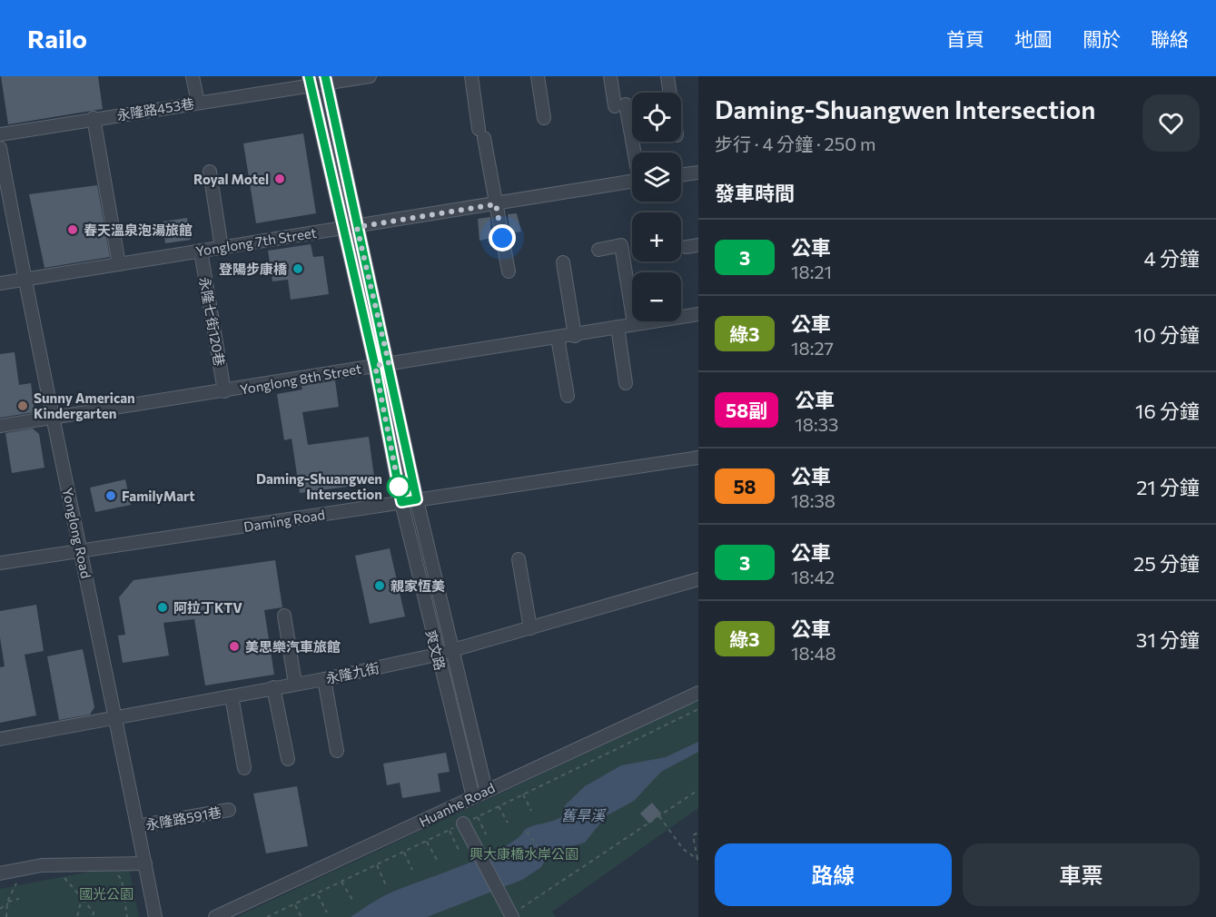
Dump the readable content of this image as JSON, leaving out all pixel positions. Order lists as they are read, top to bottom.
{
  "streets": {
    "street": [
      "永隆路453巷",
      "Yonglong 7th Street",
      "永隆七街120巷",
      "Yonglong 8th Street",
      "Daming Road",
      "Yonglong Road",
      "爽文路",
      "永隆九街",
      "Huanhe Road",
      "永隆路591巷"
    ]
  },
  "crossings": [
    ["永隆路453巷", "爽文路"],
    ["Yonglong 7th Street", "永隆七街120巷"],
    ["Yonglong 7th Street", "Yonglong Road"],
    ["Yonglong 7th Street", "爽文路"],
    ["永隆七街120巷", "Yonglong 8th Street"],
    ["Yonglong 8th Street", "Yonglong Road"],
    ["Yonglong 8th Street", "爽文路"],
    ["Daming Road", "Yonglong Road"],
    ["Daming Road", "爽文路"],
    ["Yonglong Road", "永隆九街"],
    ["Yonglong Road", "永隆路591巷"],
    ["爽文路", "永隆九街"],
    ["爽文路", "Huanhe Road"]
  ],
  "water": ["舊旱溪"],
  "parks": ["興大康橋水岸公園", "國光公園"],
  "places": [
    "Royal Motel",
    "春天溫泉泡湯旅館",
    "登陽步康橋",
    "Sunny American Kindergarten",
    "Daming-Shuangwen Intersection",
    "FamilyMart",
    "親家恆美",
    "阿拉丁KTV",
    "美思樂汽車旅館"
  ],
  "lines": ["bus line 3"],
  "page": {
    "header": "Railo",
    "nav": [
      "首頁",
      "地圖",
      "關於",
      "聯絡"
    ],
    "heading": [
      ["Daming-Shuangwen Intersection", "步行 · 4 分鐘 · 250 m"],
      "發車時間"
    ],
    "map_buttons": ["+", "−"],
    "list": [
      {
        "mark": "3",
        "name": "公車",
        "note": "18:21",
        "value": "4 分鐘"
      },
      {
        "mark": "綠3",
        "name": "公車",
        "note": "18:27",
        "value": "10 分鐘"
      },
      {
        "mark": "58副",
        "name": "公車",
        "note": "18:33",
        "value": "16 分鐘"
      },
      {
        "mark": "58",
        "name": "公車",
        "note": "18:38",
        "value": "21 分鐘"
      },
      {
        "mark": "3",
        "name": "公車",
        "note": "18:42",
        "value": "25 分鐘"
      },
      {
        "mark": "綠3",
        "name": "公車",
        "note": "18:48",
        "value": "31 分鐘"
      }
    ],
    "buttons": ["路線", "車票"]
  }
}
